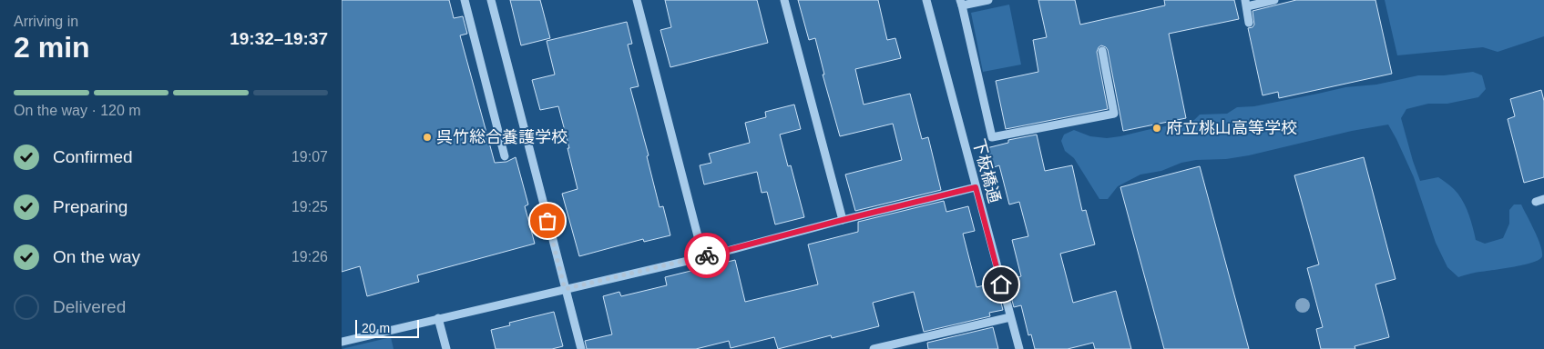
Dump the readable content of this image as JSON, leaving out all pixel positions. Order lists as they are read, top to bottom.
{
  "streets": {
    "street": ["下板橋通"]
  },
  "places": ["府立桃山高等学校", "呉竹総合養護学校"],
  "scale_bar": "20 m",
  "page": {
    "heading": ["2 min", "Arriving in", "19:32–19:37"],
    "bar": "On the way · 120 m",
    "list": [
      ["Confirmed", "19:07"],
      ["Preparing", "19:25"],
      ["On the way", "19:26"],
      "Delivered"
    ],
    "scale": "20 m"
  }
}
